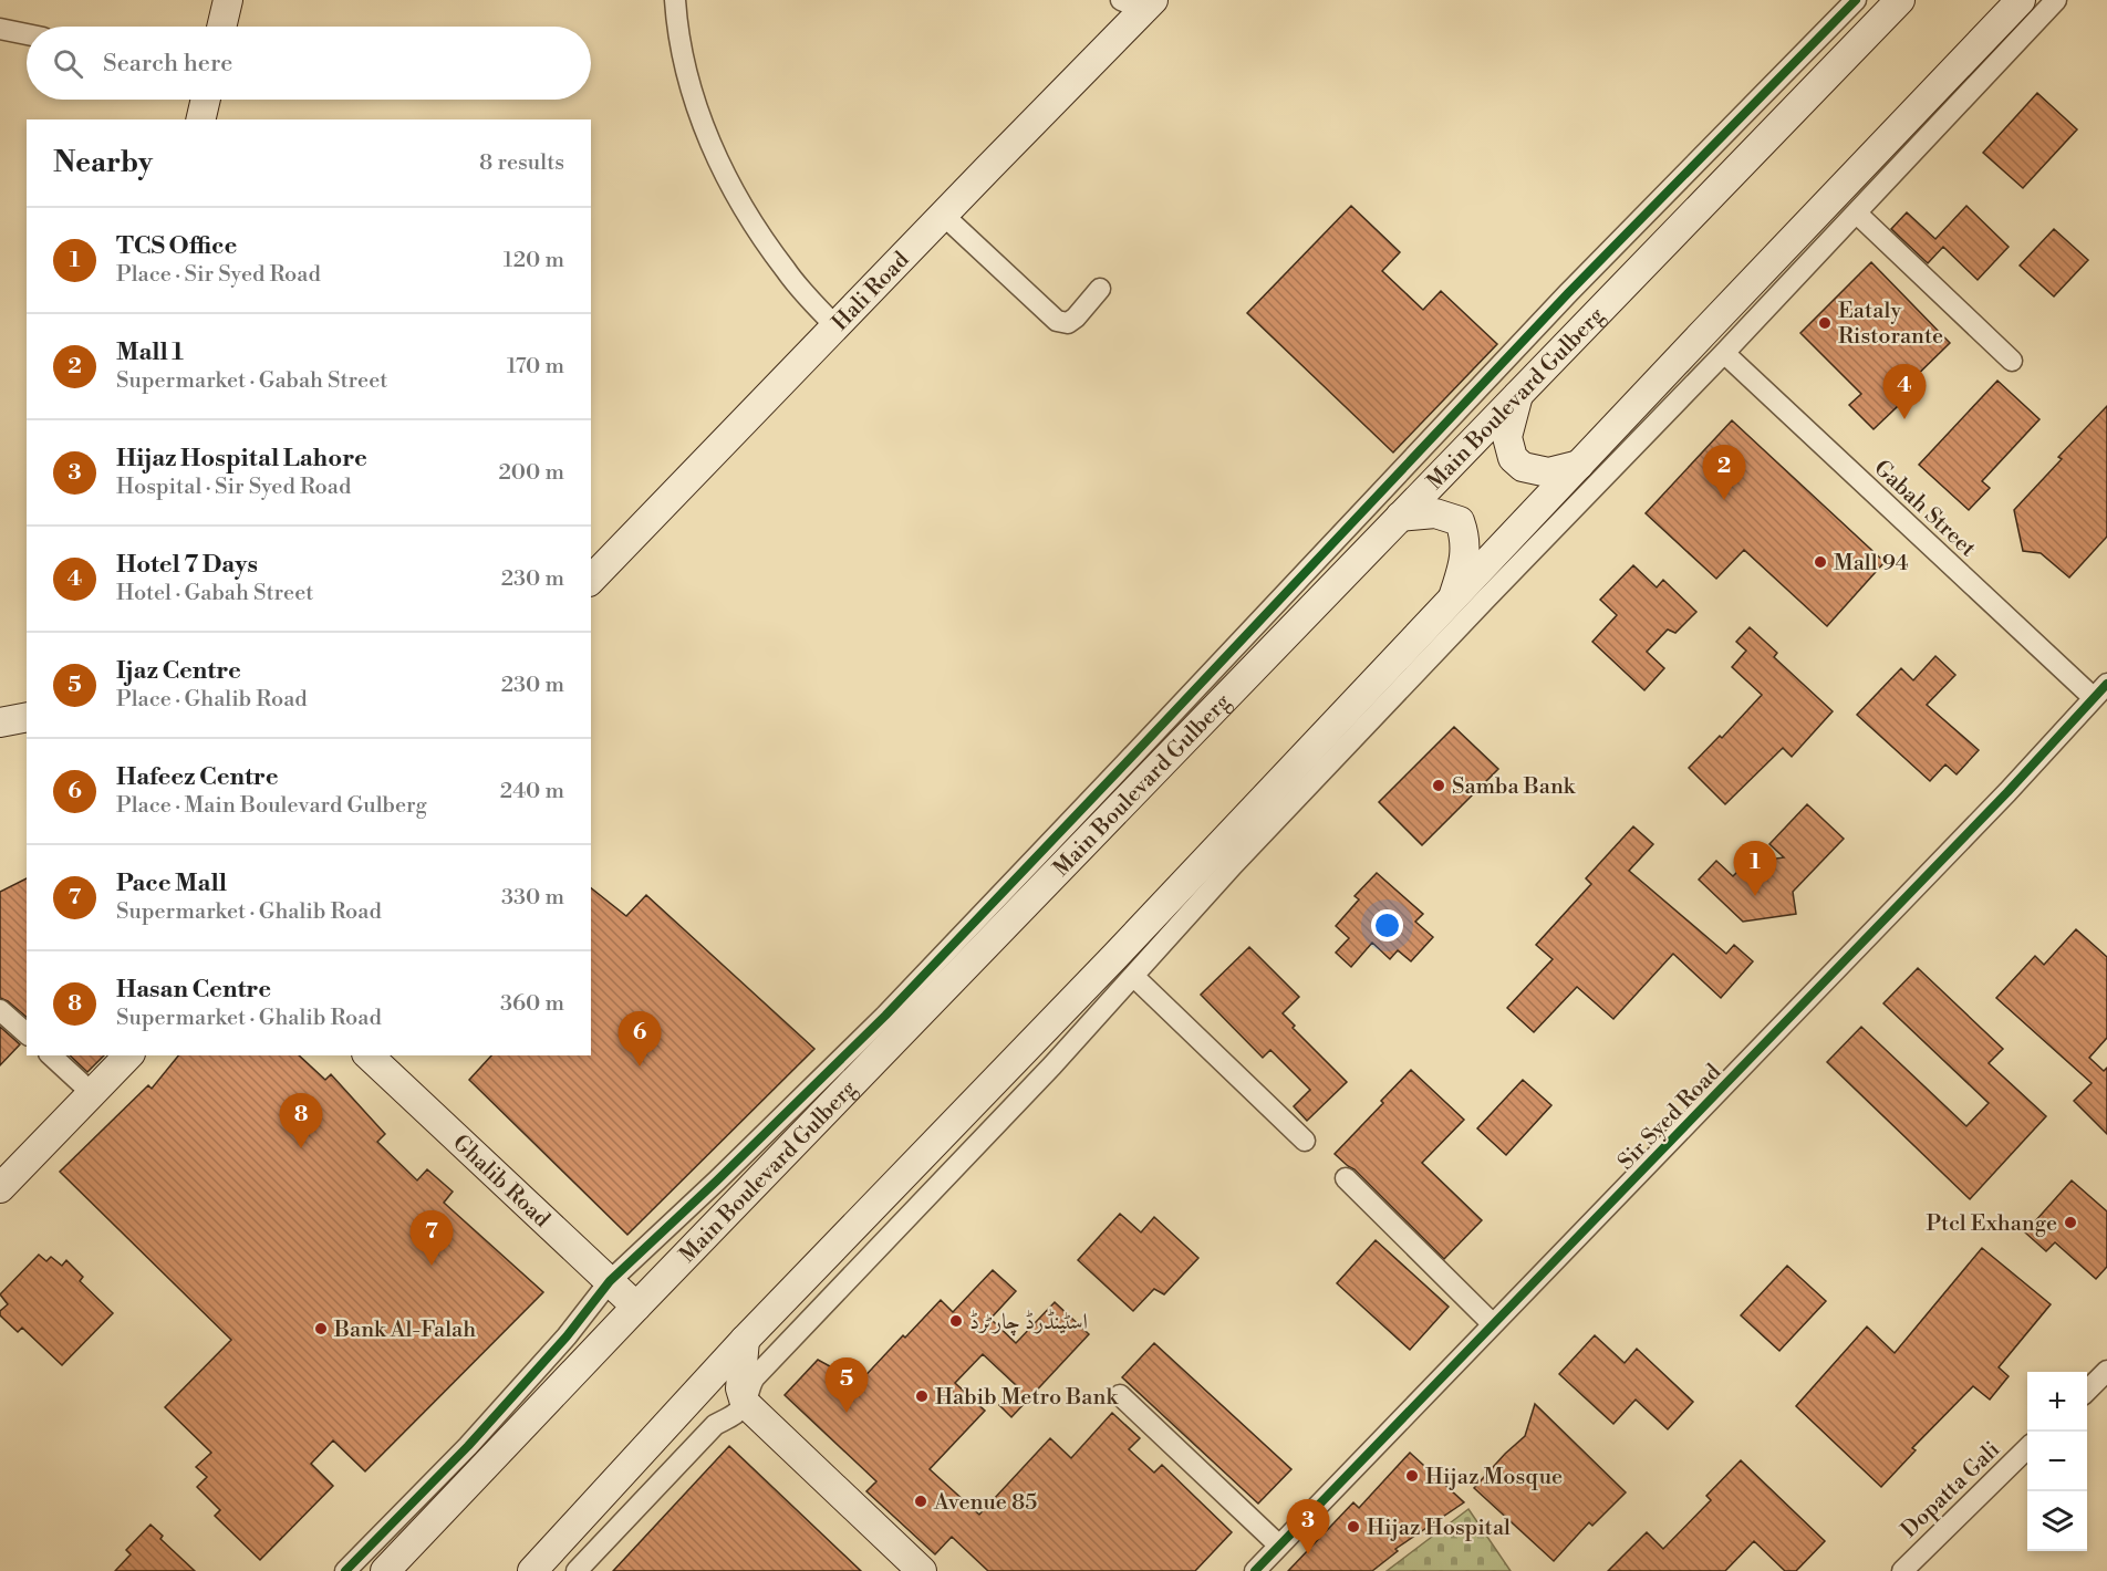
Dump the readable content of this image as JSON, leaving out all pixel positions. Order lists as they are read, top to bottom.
{
  "streets": {
    "main road": ["Hali Road", "Main Boulevard Gulberg", "Ghalib Road"],
    "street": ["Gabah Street", "Sir Syed Road", "Dopatta Gali"]
  },
  "crossings": [
    ["Main Boulevard Gulberg", "Ghalib Road"],
    ["Gabah Street", "Sir Syed Road"]
  ],
  "places": [
    "Eataly Ristorante",
    "Mall 94",
    "Samba Bank",
    "Ptcl Exhange",
    "اسٹینڈرڈ چارٹرڈ",
    "Bank Al-Falah",
    "Habib Metro Bank",
    "Hijaz Mosque",
    "Avenue 85",
    "Hijaz Hospital"
  ],
  "page": {
    "search": "Search here",
    "heading": ["Nearby", "8 results"],
    "list": [
      {
        "mark": "1",
        "name": "TCS Office",
        "note": "Place · Sir Syed Road",
        "value": "120 m"
      },
      {
        "mark": "2",
        "name": "Mall 1",
        "note": "Supermarket · Gabah Street",
        "value": "170 m"
      },
      {
        "mark": "3",
        "name": "Hijaz Hospital Lahore",
        "note": "Hospital · Sir Syed Road",
        "value": "200 m"
      },
      {
        "mark": "4",
        "name": "Hotel 7 Days",
        "note": "Hotel · Gabah Street",
        "value": "230 m"
      },
      {
        "mark": "5",
        "name": "Ijaz Centre",
        "note": "Place · Ghalib Road",
        "value": "230 m"
      },
      {
        "mark": "6",
        "name": "Hafeez Centre",
        "note": "Place · Main Boulevard Gulberg",
        "value": "240 m"
      },
      {
        "mark": "7",
        "name": "Pace Mall",
        "note": "Supermarket · Ghalib Road",
        "value": "330 m"
      },
      {
        "mark": "8",
        "name": "Hasan Centre",
        "note": "Supermarket · Ghalib Road",
        "value": "360 m"
      }
    ],
    "pins": [
      "4",
      "2",
      "1",
      "6",
      "8",
      "7",
      "5",
      "3"
    ],
    "map_buttons": ["+", "−"]
  }
}
